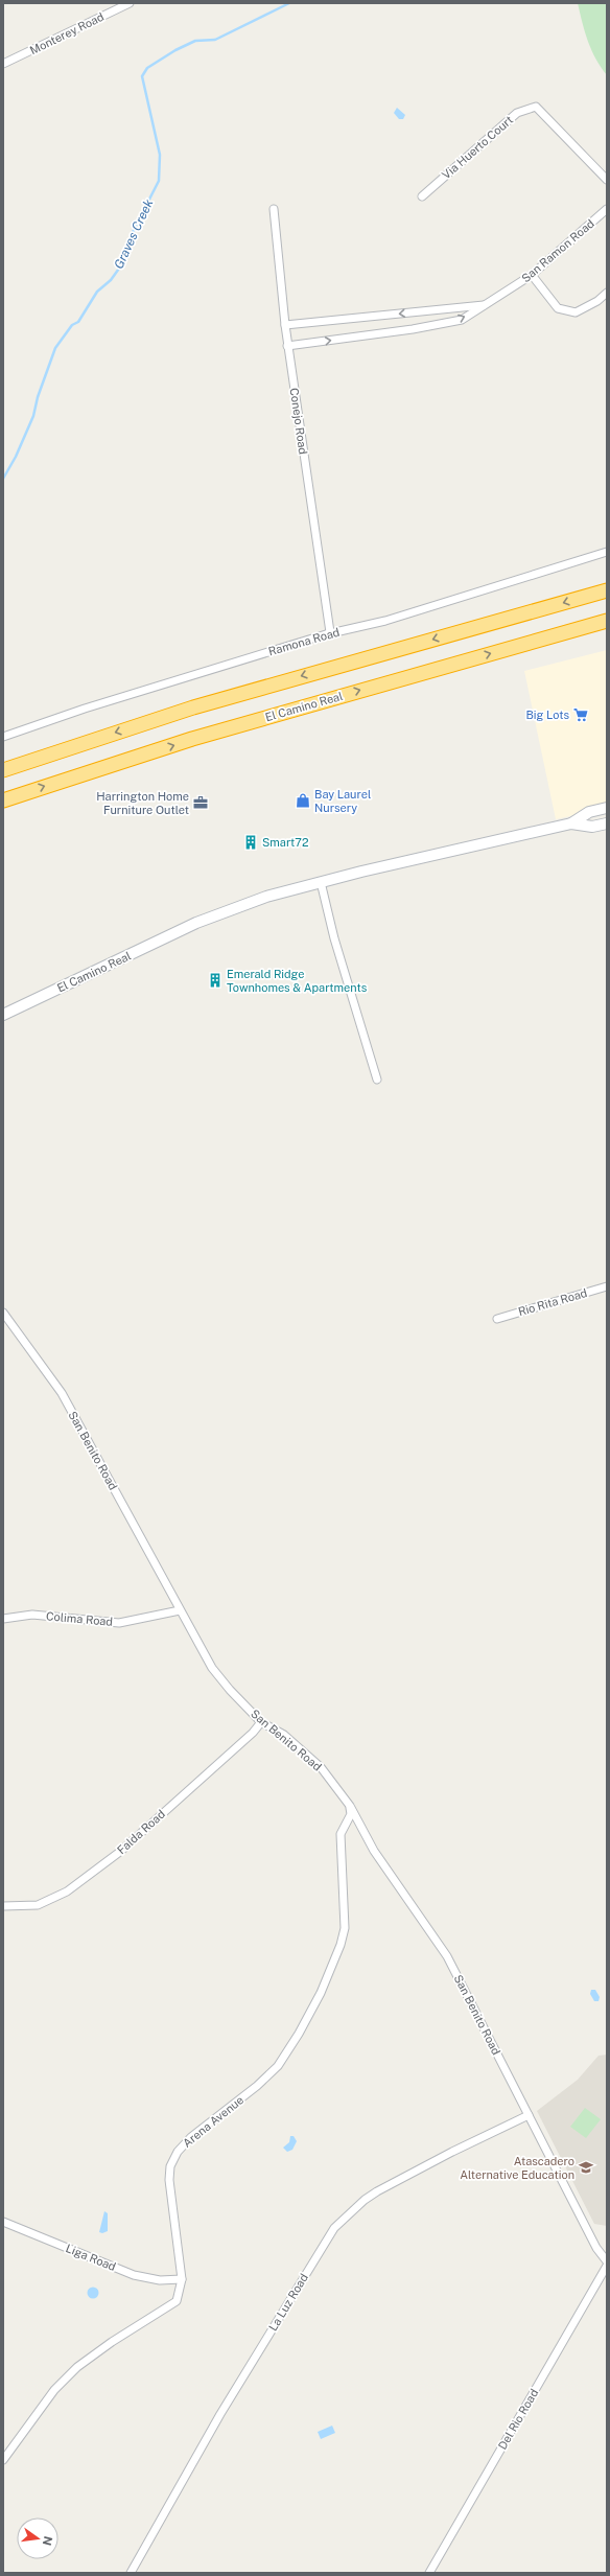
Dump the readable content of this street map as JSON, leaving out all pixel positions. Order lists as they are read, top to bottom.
{
  "streets": {
    "highway": ["El Camino Real"],
    "street": [
      "Monterey Road",
      "Via Huerto Court",
      "San Ramon Road",
      "Conejo Road",
      "Ramona Road",
      "Rio Rita Road",
      "San Benito Road",
      "Colima Road",
      "Falda Road",
      "Arena Avenue",
      "Liga Road",
      "La Luz Road",
      "Del Rio Road"
    ]
  },
  "crossings": [
    ["San Ramon Road", "Conejo Road"],
    ["Conejo Road", "Ramona Road"],
    ["San Benito Road", "Colima Road"],
    ["San Benito Road", "Falda Road"],
    ["San Benito Road", "Arena Avenue"],
    ["San Benito Road", "La Luz Road"],
    ["Arena Avenue", "Liga Road"]
  ],
  "water": ["Graves Creek"],
  "places": {
    "supermarket": ["Big Lots"],
    "shop": ["Bay Laurel Nursery"],
    "office": ["Harrington Home Furniture Outlet"],
    "building": ["Smart72", "Emerald Ridge Townhomes & Apartments"],
    "school or university": ["Atascadero Alternative Education"]
  },
  "north": "right"
}
